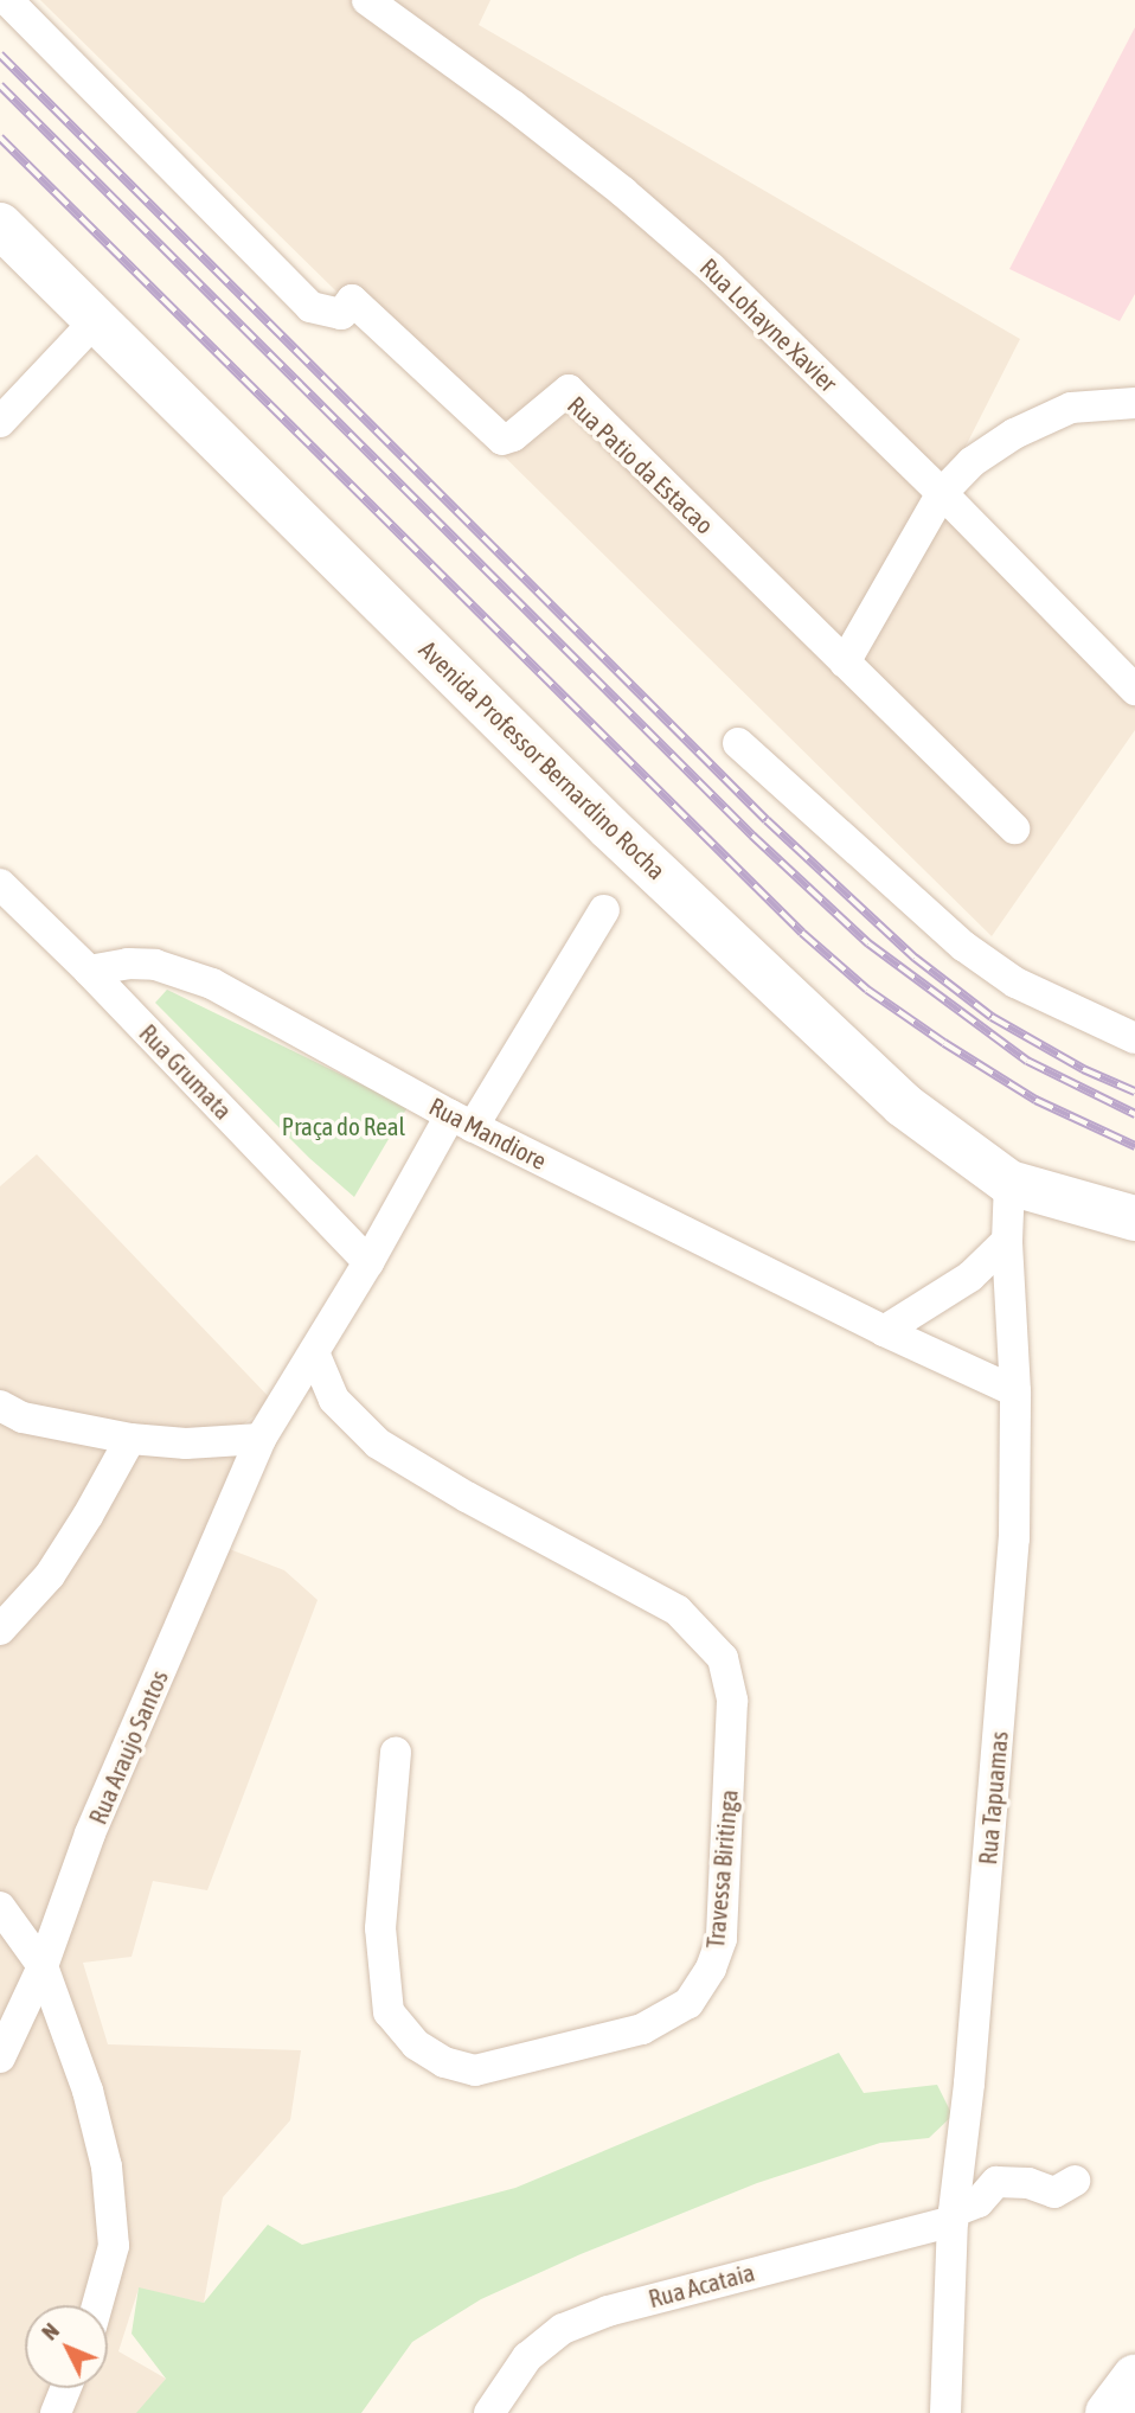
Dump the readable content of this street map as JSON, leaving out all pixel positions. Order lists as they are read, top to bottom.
{
  "streets": {
    "main road": ["Avenida Professor Bernardino Rocha"],
    "street": [
      "Rua Lohayne Xavier",
      "Rua Patio da Estacao",
      "Rua Grumata",
      "Rua Mandiore",
      "Rua Araujo Santos",
      "Rua Tapuamas",
      "Travessa Biritinga",
      "Rua Acataia"
    ]
  },
  "crossings": [
    ["Avenida Professor Bernardino Rocha", "Rua Tapuamas"],
    ["Rua Grumata", "Rua Mandiore"],
    ["Rua Grumata", "Rua Araujo Santos"],
    ["Rua Mandiore", "Rua Araujo Santos"],
    ["Rua Mandiore", "Rua Tapuamas"],
    ["Rua Araujo Santos", "Travessa Biritinga"],
    ["Rua Tapuamas", "Rua Acataia"]
  ],
  "parks": ["Praça do Real"],
  "north": "top left"
}
